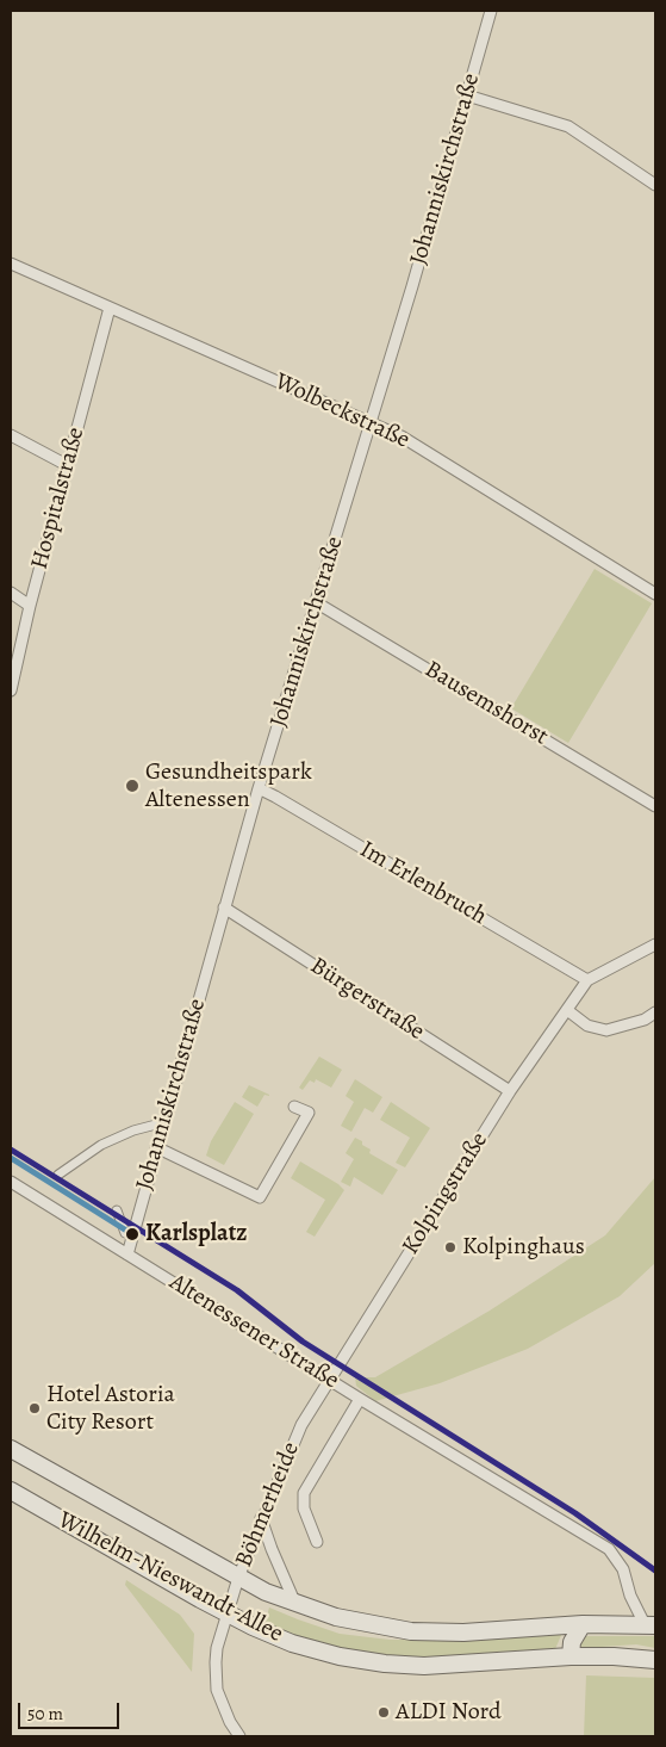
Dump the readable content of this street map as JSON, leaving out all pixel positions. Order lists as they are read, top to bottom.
{
  "streets": {
    "main road": ["Wilhelm-Nieswandt-Allee"],
    "street": [
      "Johanniskirchstraße",
      "Wolbeckstraße",
      "Hospitalstraße",
      "Bausemshorst",
      "Im Erlenbruch",
      "Bürgerstraße",
      "Kolpingstraße",
      "Altenessener Straße",
      "Böhmerheide"
    ]
  },
  "crossings": [
    ["Johanniskirchstraße", "Wolbeckstraße"],
    ["Johanniskirchstraße", "Bausemshorst"],
    ["Johanniskirchstraße", "Im Erlenbruch"],
    ["Johanniskirchstraße", "Bürgerstraße"],
    ["Johanniskirchstraße", "Altenessener Straße"],
    ["Wolbeckstraße", "Hospitalstraße"],
    ["Im Erlenbruch", "Kolpingstraße"],
    ["Bürgerstraße", "Kolpingstraße"],
    ["Kolpingstraße", "Altenessener Straße"],
    ["Kolpingstraße", "Böhmerheide"],
    ["Altenessener Straße", "Böhmerheide"],
    ["Altenessener Straße", "Wilhelm-Nieswandt-Allee"],
    ["Böhmerheide", "Wilhelm-Nieswandt-Allee"]
  ],
  "places": [
    "Gesundheitspark Altenessen",
    "Karlsplatz",
    "Kolpinghaus",
    "Hotel Astoria City Resort",
    "ALDI Nord"
  ],
  "scale_bar": "50 m"
}
